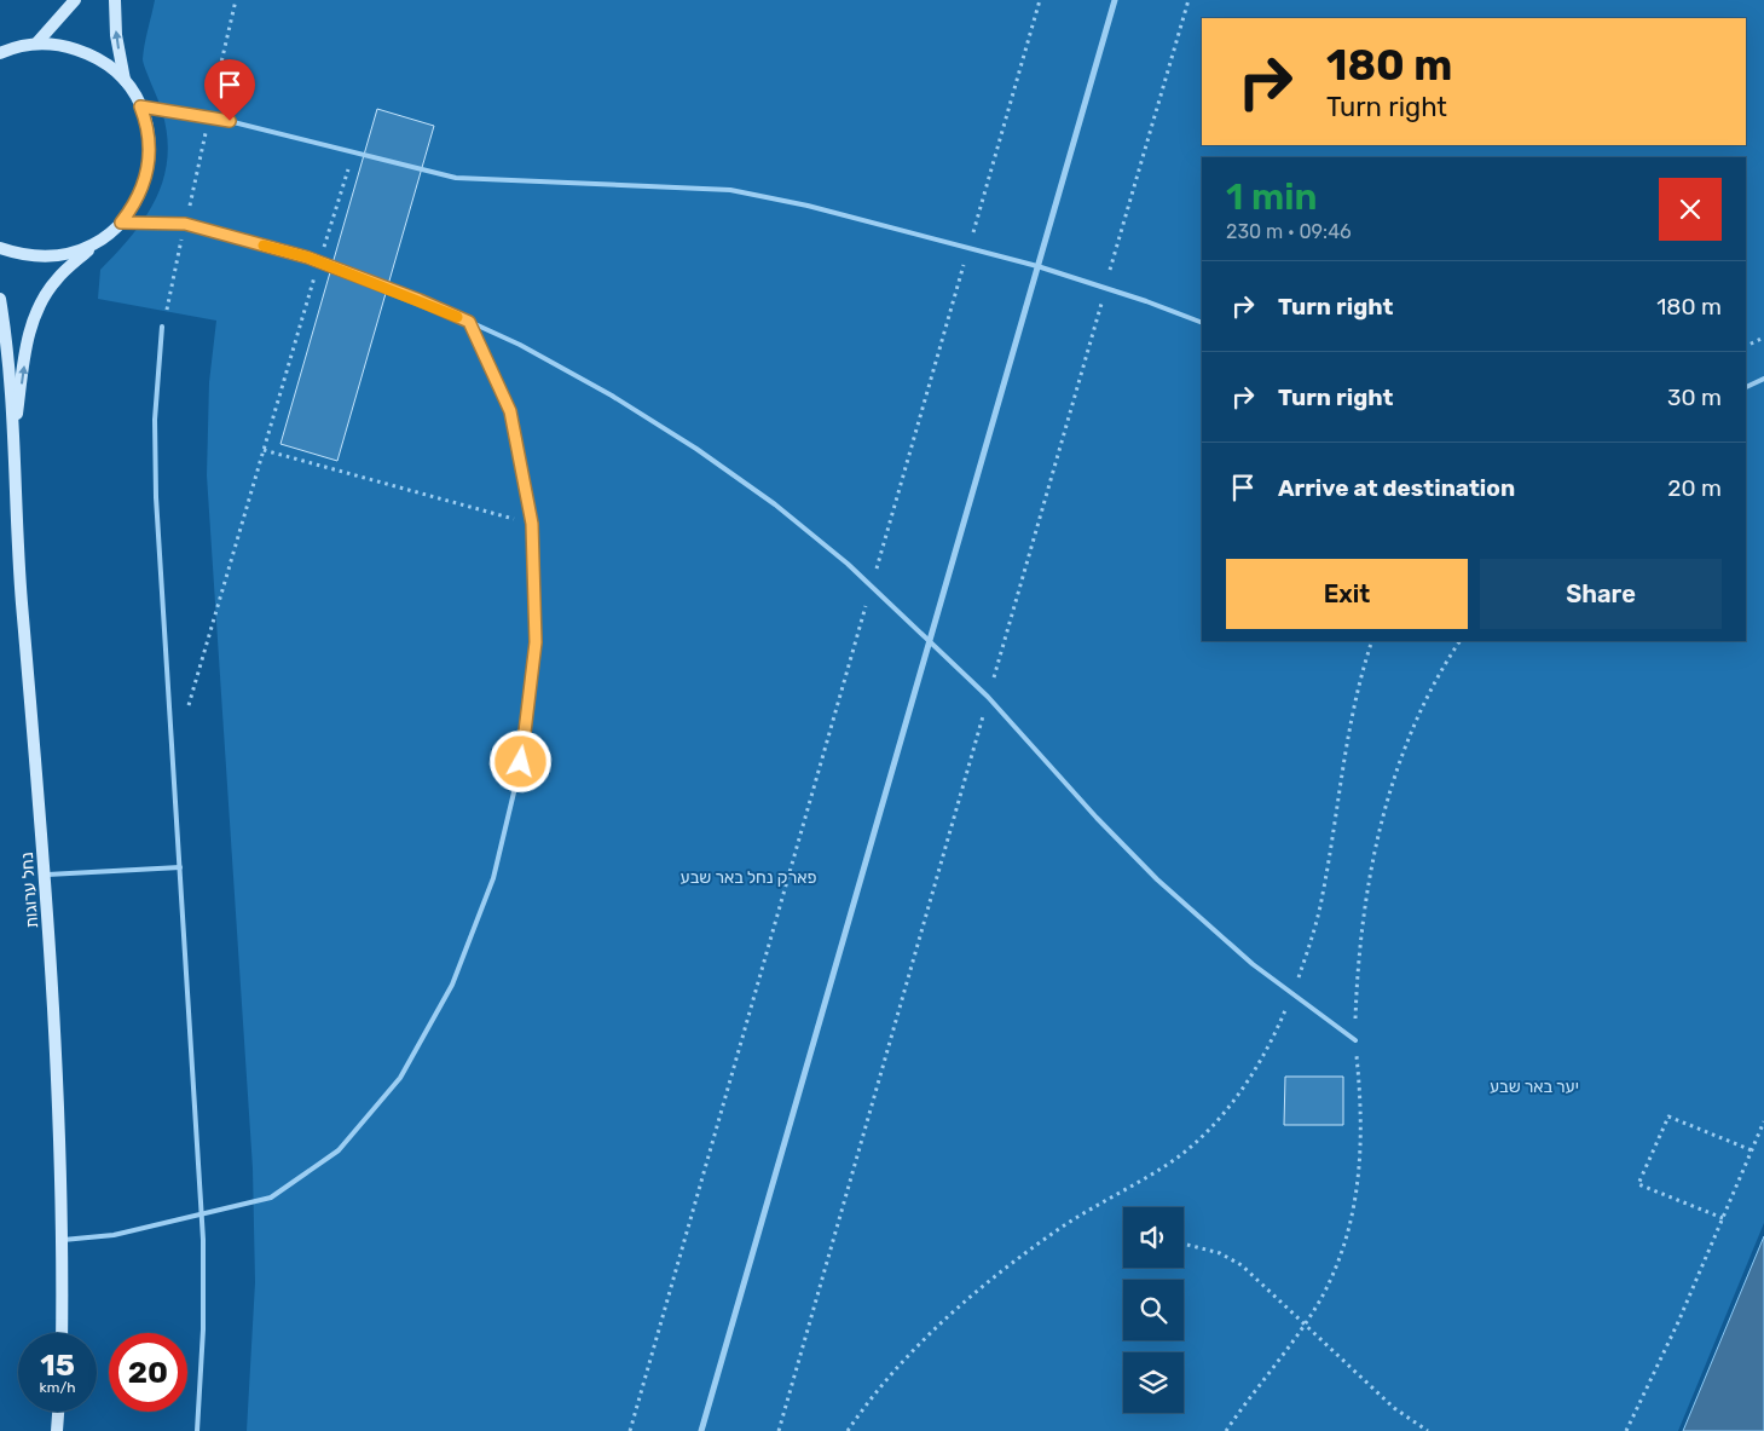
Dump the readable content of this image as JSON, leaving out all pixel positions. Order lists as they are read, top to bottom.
{
  "streets": {
    "street": ["נחל ערוגות"]
  },
  "parks": ["פארק נחל באר שבע", "יער באר שבע"],
  "page": {
    "turn": ["180 m", "Turn right"],
    "heading": ["1 min", "230 m · 09:46"],
    "list": [
      {
        "name": "Turn right",
        "value": "180 m"
      },
      {
        "name": "Turn right",
        "value": "30 m"
      },
      {
        "name": "Arrive at destination",
        "value": "20 m"
      }
    ],
    "buttons": ["Exit", "Share"],
    "speed": "15 km/h",
    "limit": "20"
  }
}
